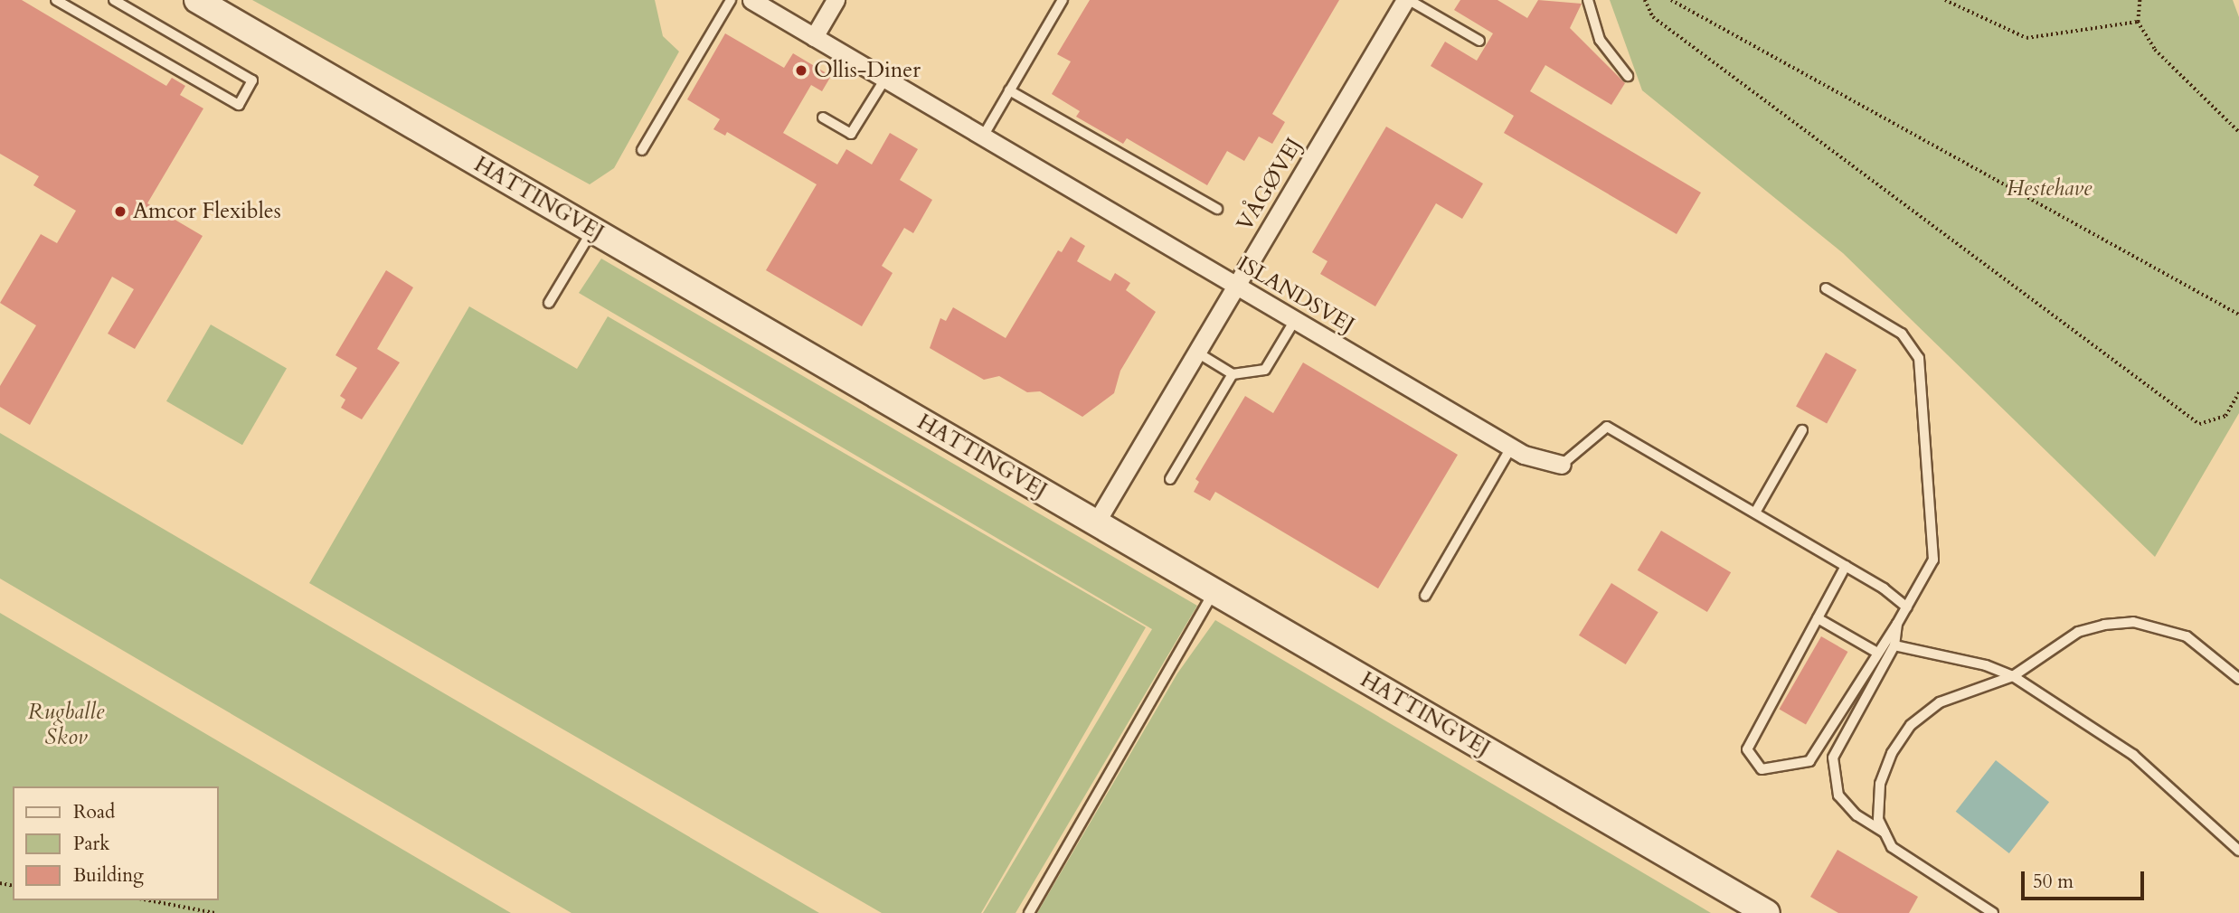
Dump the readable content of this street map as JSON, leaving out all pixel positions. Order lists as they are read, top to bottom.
{
  "streets": {
    "street": ["VÅGØVEJ", "HATTINGVEJ", "ISLANDSVEJ"]
  },
  "crossings": [
    ["VÅGØVEJ", "HATTINGVEJ"],
    ["VÅGØVEJ", "ISLANDSVEJ"]
  ],
  "parks": ["Hestehave", "Rugballe Skov"],
  "places": ["Ollis-Diner", "Amcor Flexibles"],
  "legend": ["Road", "Park", "Building"],
  "scale_bar": "50 m"
}
